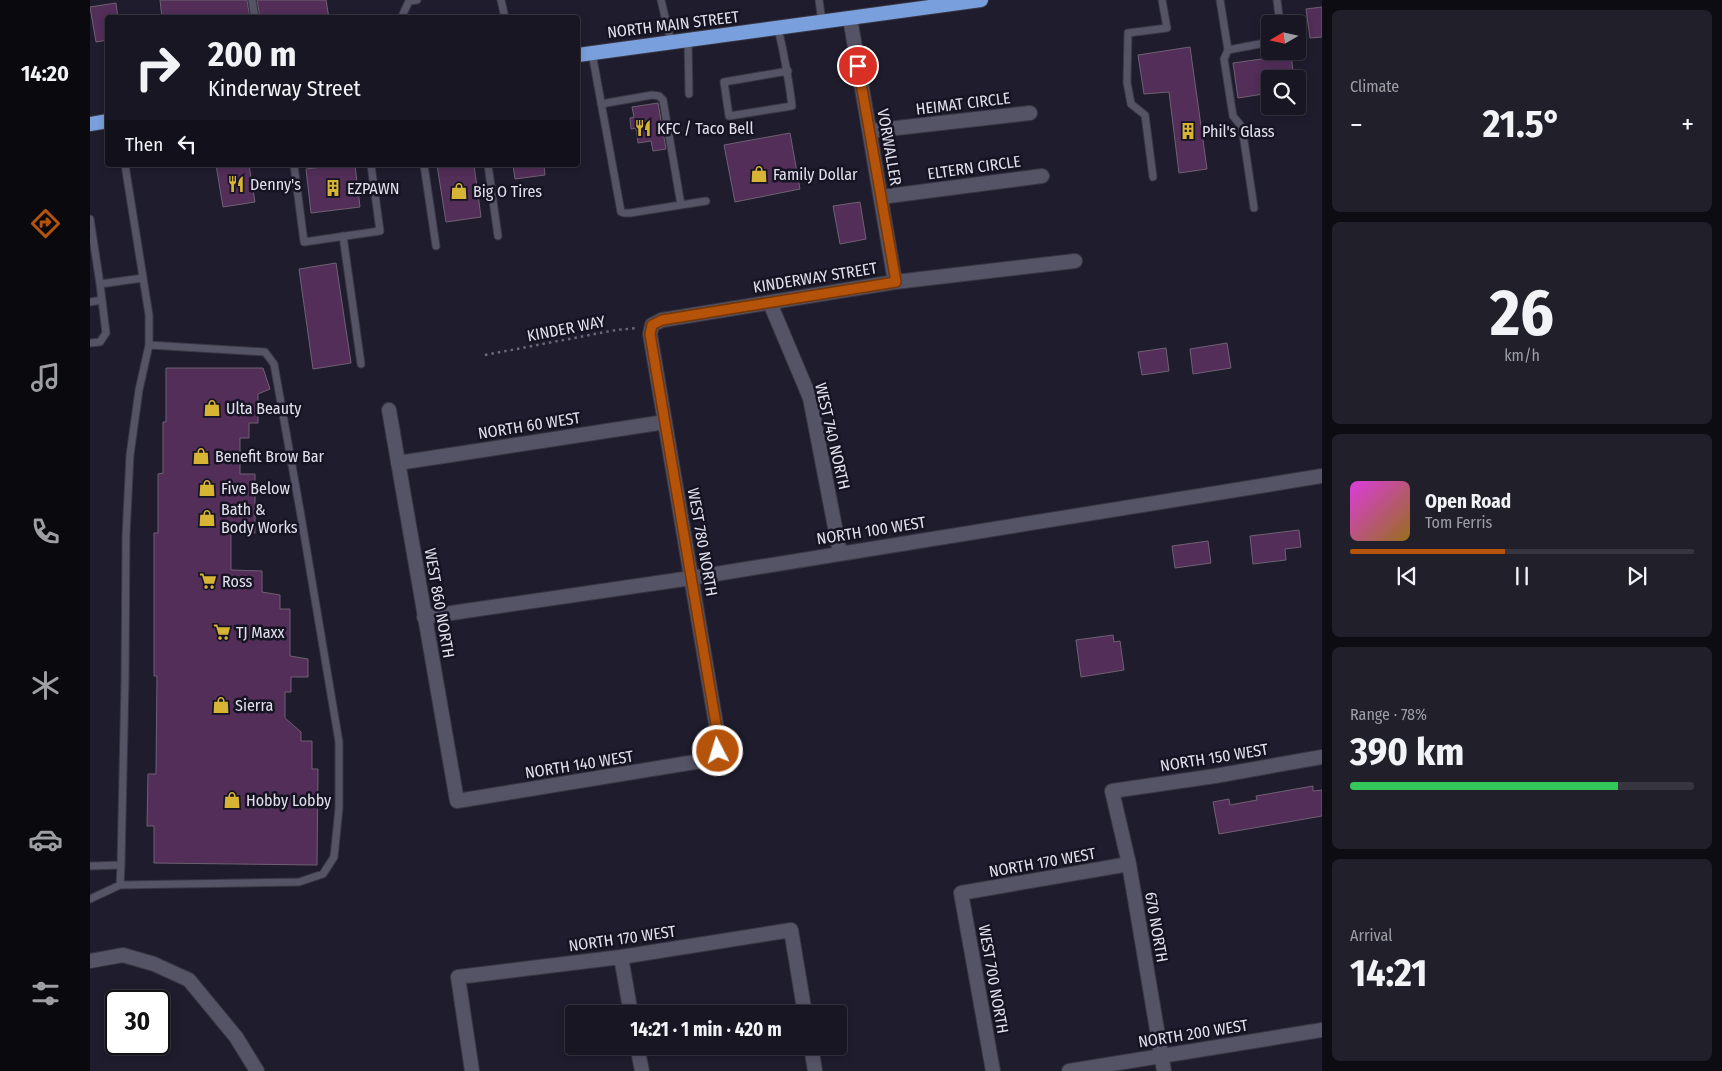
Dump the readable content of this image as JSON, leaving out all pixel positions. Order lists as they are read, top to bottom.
{
  "streets": {
    "highway": ["NORTH MAIN STREET"],
    "street": [
      "HEIMAT CIRCLE",
      "VORWALLER",
      "ELTERN CIRCLE",
      "KINDERWAY STREET",
      "NORTH 60 WEST",
      "WEST 740 NORTH",
      "NORTH 100 WEST",
      "WEST 780 NORTH",
      "WEST 860 NORTH",
      "NORTH 150 WEST",
      "NORTH 140 WEST",
      "NORTH 170 WEST",
      "670 NORTH",
      "WEST 700 NORTH",
      "NORTH 200 WEST"
    ],
    "path": ["KINDER WAY"]
  },
  "crossings": [
    ["NORTH MAIN STREET", "VORWALLER"],
    ["HEIMAT CIRCLE", "VORWALLER"],
    ["VORWALLER", "ELTERN CIRCLE"],
    ["VORWALLER", "KINDERWAY STREET"],
    ["KINDERWAY STREET", "KINDER WAY"],
    ["KINDERWAY STREET", "WEST 740 NORTH"],
    ["KINDERWAY STREET", "WEST 780 NORTH"],
    ["KINDER WAY", "WEST 780 NORTH"],
    ["NORTH 60 WEST", "WEST 780 NORTH"],
    ["NORTH 60 WEST", "WEST 860 NORTH"],
    ["WEST 740 NORTH", "NORTH 100 WEST"],
    ["NORTH 100 WEST", "WEST 780 NORTH"],
    ["NORTH 100 WEST", "WEST 860 NORTH"],
    ["WEST 780 NORTH", "NORTH 140 WEST"],
    ["WEST 860 NORTH", "NORTH 140 WEST"],
    ["NORTH 150 WEST", "670 NORTH"],
    ["NORTH 170 WEST", "670 NORTH"],
    ["NORTH 170 WEST", "WEST 700 NORTH"],
    ["670 NORTH", "NORTH 200 WEST"]
  ],
  "places": {
    "restaurant": ["KFC / Taco Bell", "Denny's"],
    "building": ["Phil's Glass", "EZPAWN"],
    "shop": [
      "Family Dollar",
      "Big O Tires",
      "Ulta Beauty",
      "Benefit Brow Bar",
      "Five Below",
      "Bath & Body Works",
      "Sierra",
      "Hobby Lobby"
    ],
    "supermarket": ["Ross", "TJ Maxx"]
  },
  "north": "left",
  "page": {
    "tabs": "14:20",
    "tile": [
      "Climate",
      ["26", "km/h"],
      ["Range · 78%", "390 km"],
      ["Arrival", "14:21"]
    ],
    "turn": ["200 m", "Kinderway Street"],
    "heat": ["−", "21.5°", "+"],
    "then": "Then",
    "song": ["Open Road", "Tom Ferris"],
    "limit": "30",
    "trip": "14:21 · 1 min · 420 m"
  }
}
